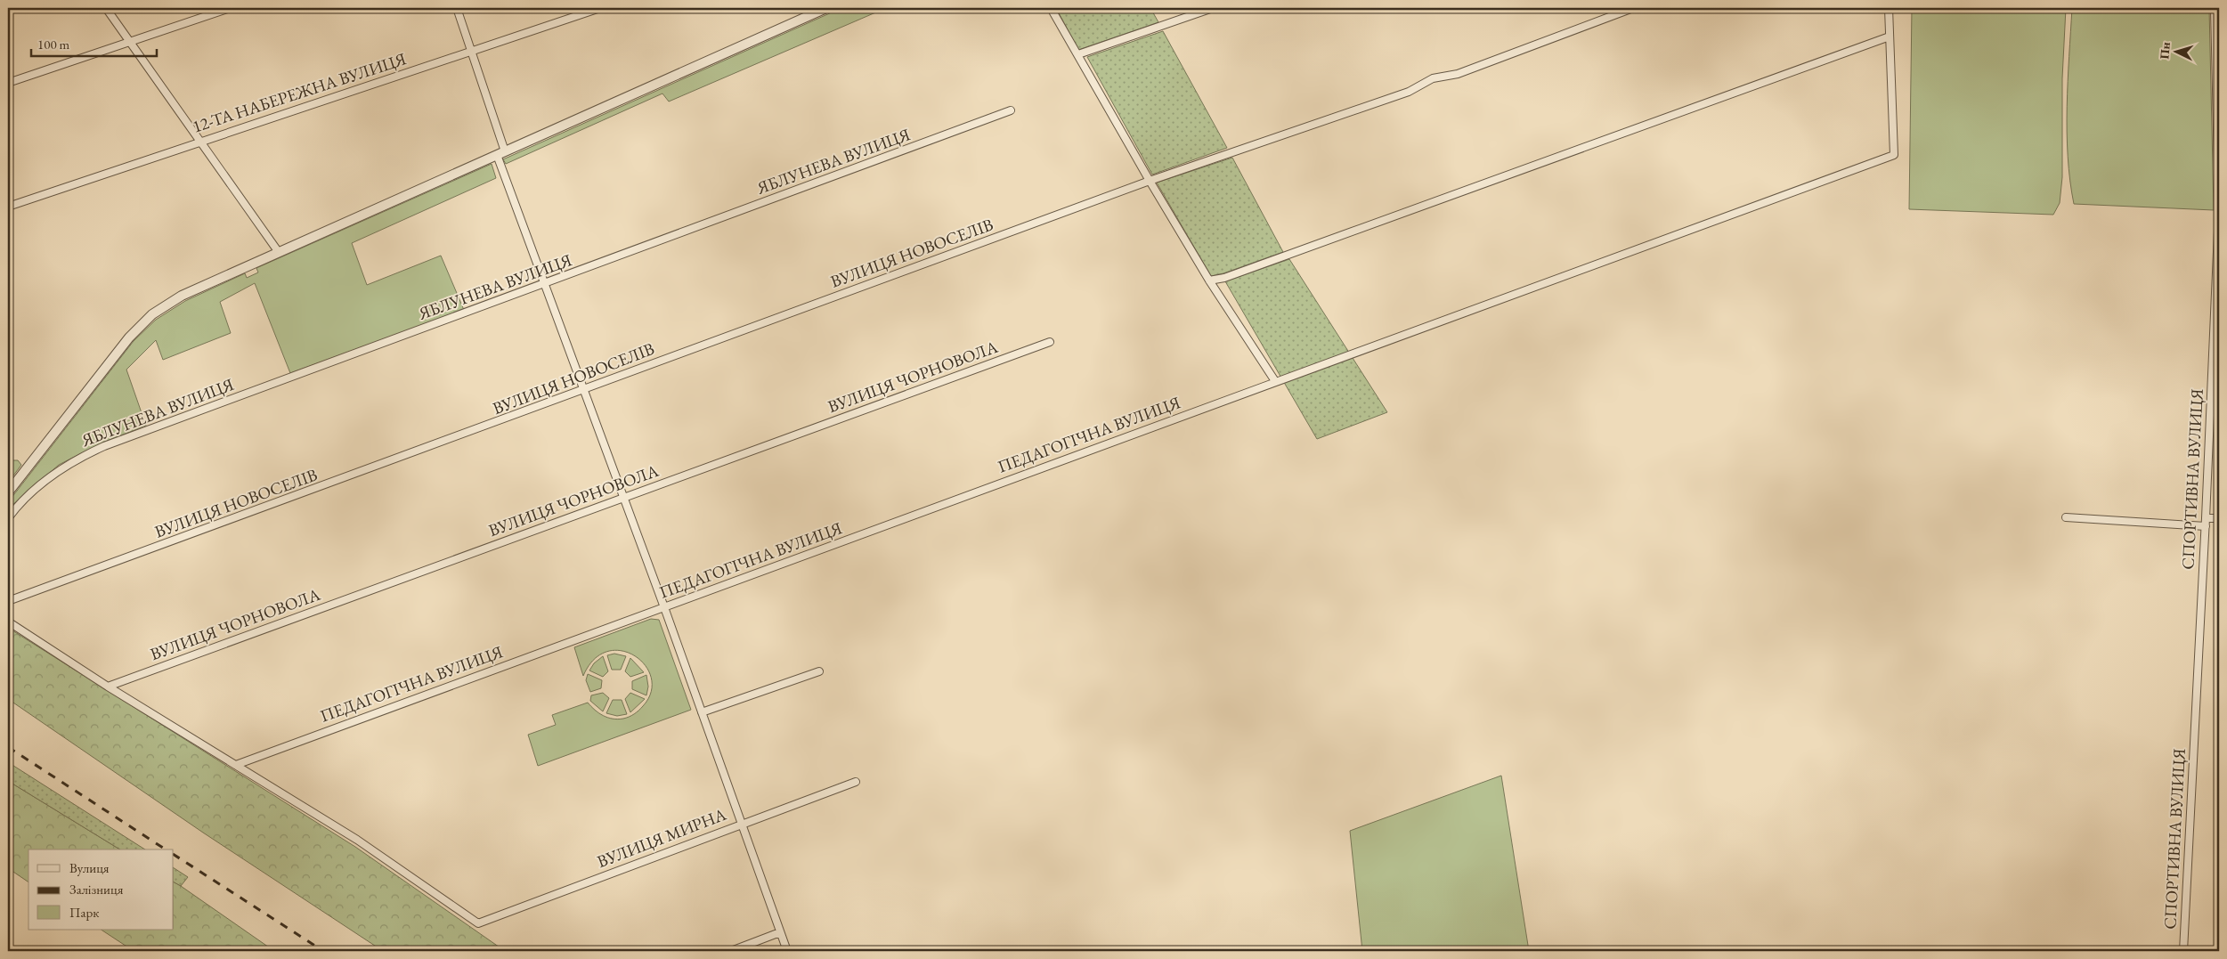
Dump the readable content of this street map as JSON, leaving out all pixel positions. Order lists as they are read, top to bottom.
{
  "streets": {
    "street": [
      "12-ТА НАБЕРЕЖНА ВУЛИЦЯ",
      "ЯБЛУНЕВА ВУЛИЦЯ",
      "ВУЛИЦЯ НОВОСЕЛІВ",
      "ВУЛИЦЯ ЧОРНОВОЛА",
      "ПЕДАГОГІЧНА ВУЛИЦЯ",
      "СПОРТИВНА ВУЛИЦЯ",
      "ВУЛИЦЯ МИРНА"
    ]
  },
  "crossings": [
    ["ПЕДАГОГІЧНА ВУЛИЦЯ", "ВУЛИЦЯ МИРНА"]
  ],
  "legend": ["Вулиця", "Залізниця", "Парк"],
  "scale_bar": "100 m",
  "north": "left"
}
